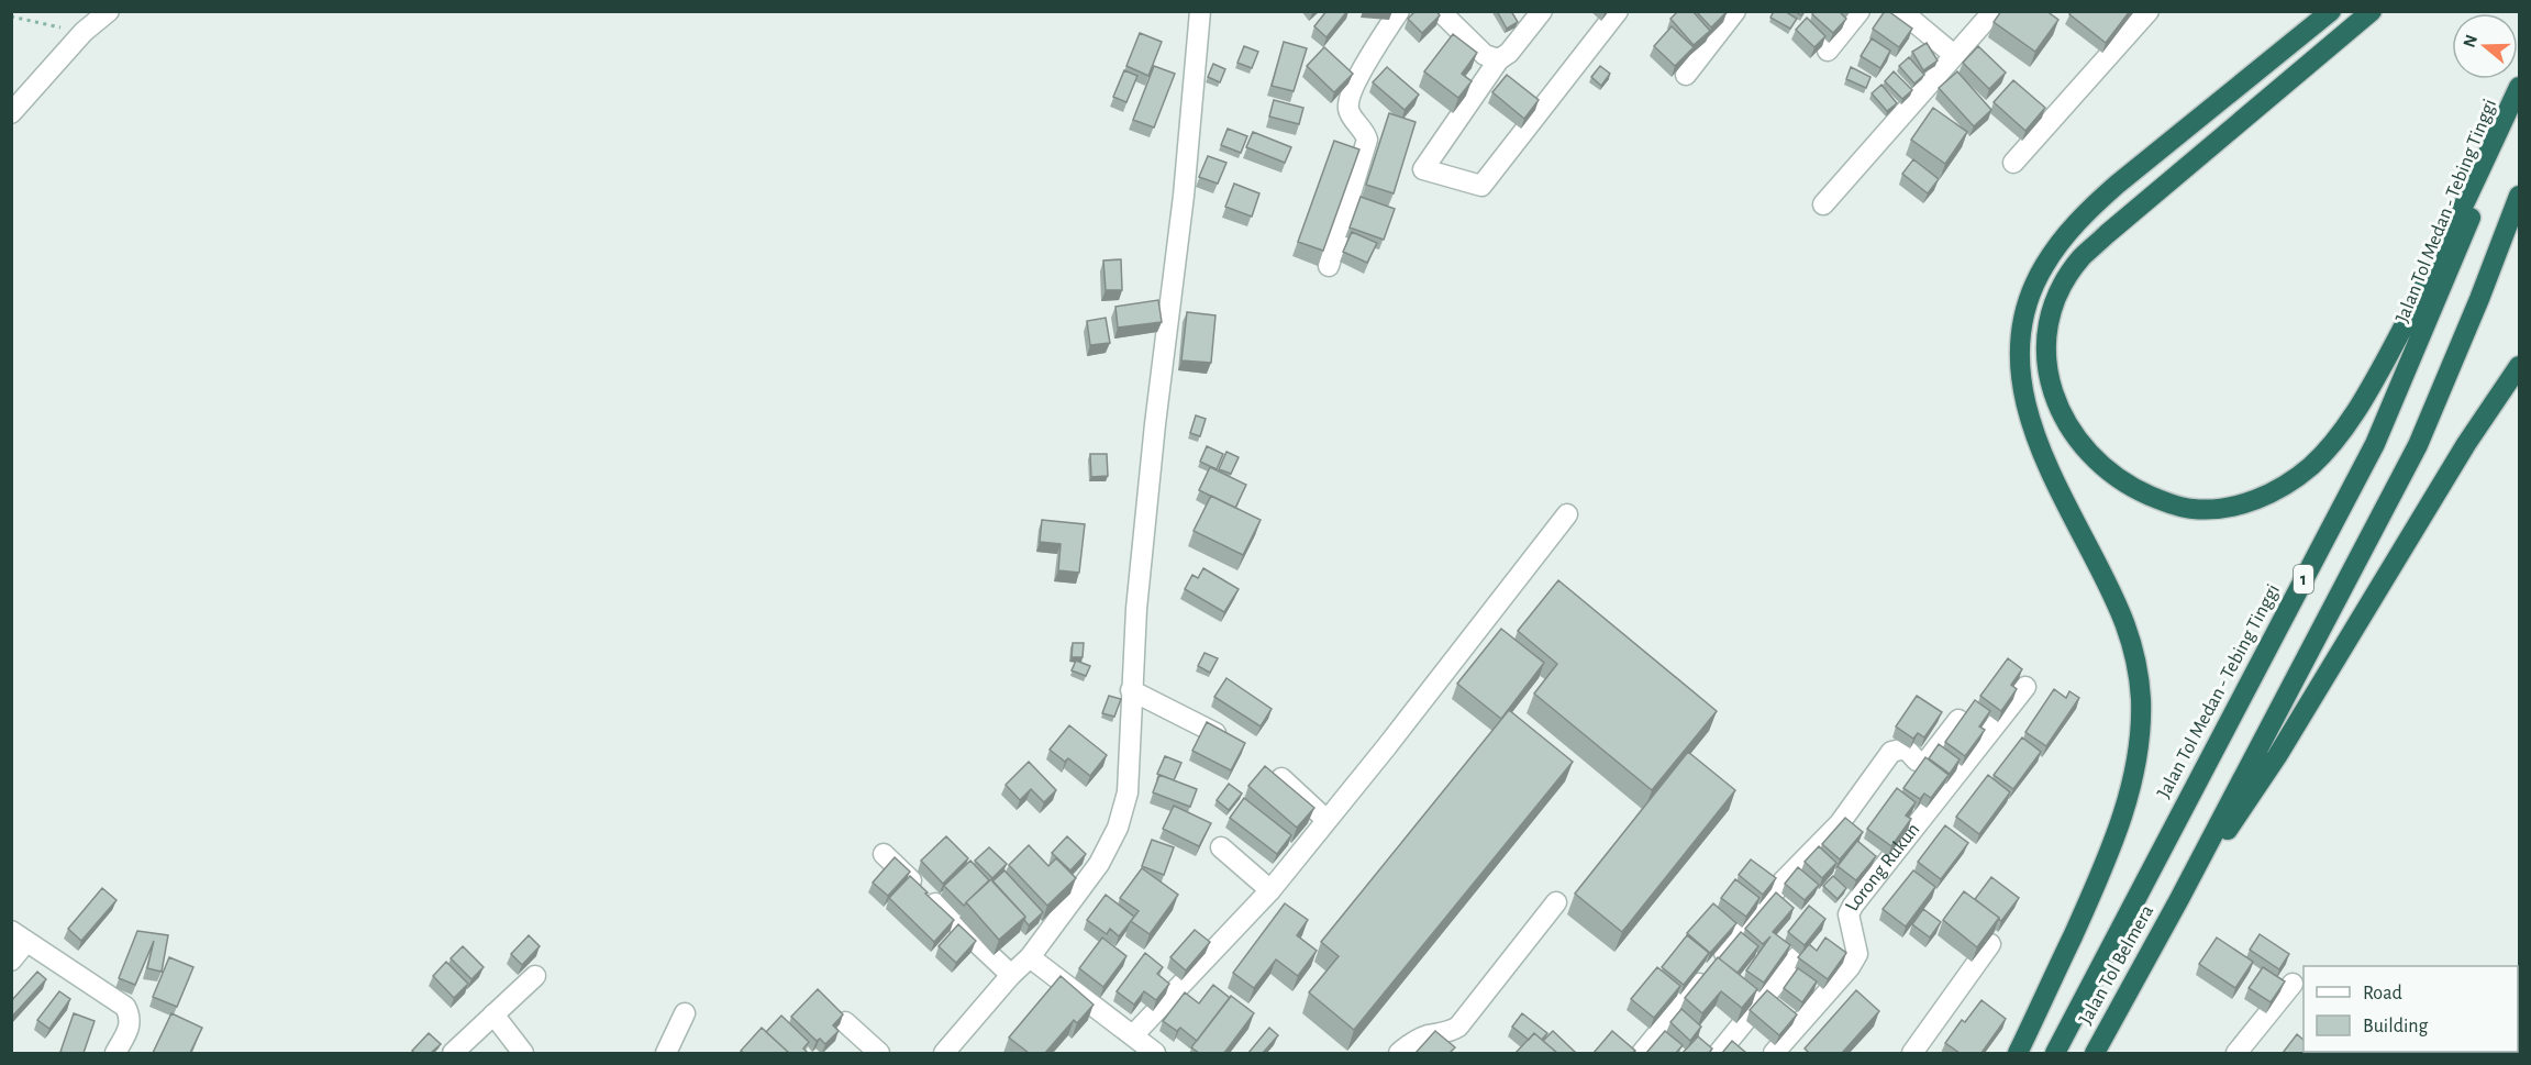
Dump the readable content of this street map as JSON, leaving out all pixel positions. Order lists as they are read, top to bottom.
{
  "streets": {
    "highway": ["Jalan Tol Medan - Tebing Tinggi", "1", "Jalan Tol Belmera"],
    "street": ["Lorong Rukun"]
  },
  "crossings": [
    ["1", "Jalan Tol Belmera"]
  ],
  "legend": ["Road", "Building"],
  "north": "left"
}
